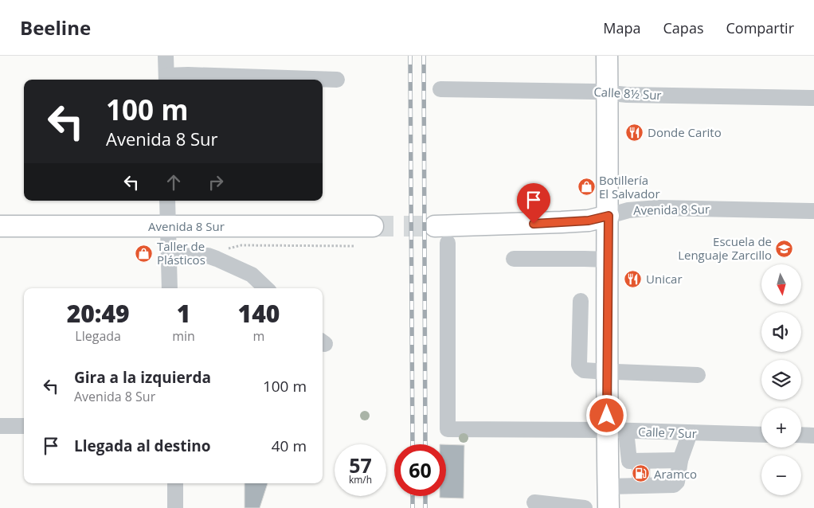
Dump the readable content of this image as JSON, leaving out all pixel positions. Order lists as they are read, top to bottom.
{
  "streets": {
    "main road": ["Avenida 8 Sur"],
    "street": ["Calle 8½ Sur", "Calle 7 Sur"]
  },
  "crossings": [
    ["Avenida 8 Sur", "Calle 7 Sur"]
  ],
  "places": {
    "restaurant": ["Donde Carito", "Unicar"],
    "shop": ["Botillería El Salvador", "Taller de Plásticos"],
    "school or university": ["Escuela de Lenguaje Zarcillo"],
    "fuel station": ["Aramco"]
  },
  "north": "bottom",
  "page": {
    "header": "Beeline",
    "nav": ["Mapa", "Capas", "Compartir"],
    "turn": ["100 m", "Avenida 8 Sur"],
    "map_buttons": ["+", "−"],
    "eta": [
      "20:49",
      "Llegada",
      "1",
      "min",
      "140",
      "m"
    ],
    "list": [
      {
        "name": "Gira a la izquierda",
        "note": "Avenida 8 Sur",
        "value": "100 m"
      },
      {
        "name": "Llegada al destino",
        "value": "40 m"
      }
    ],
    "speed": "57 km/h",
    "limit": "60"
  }
}
